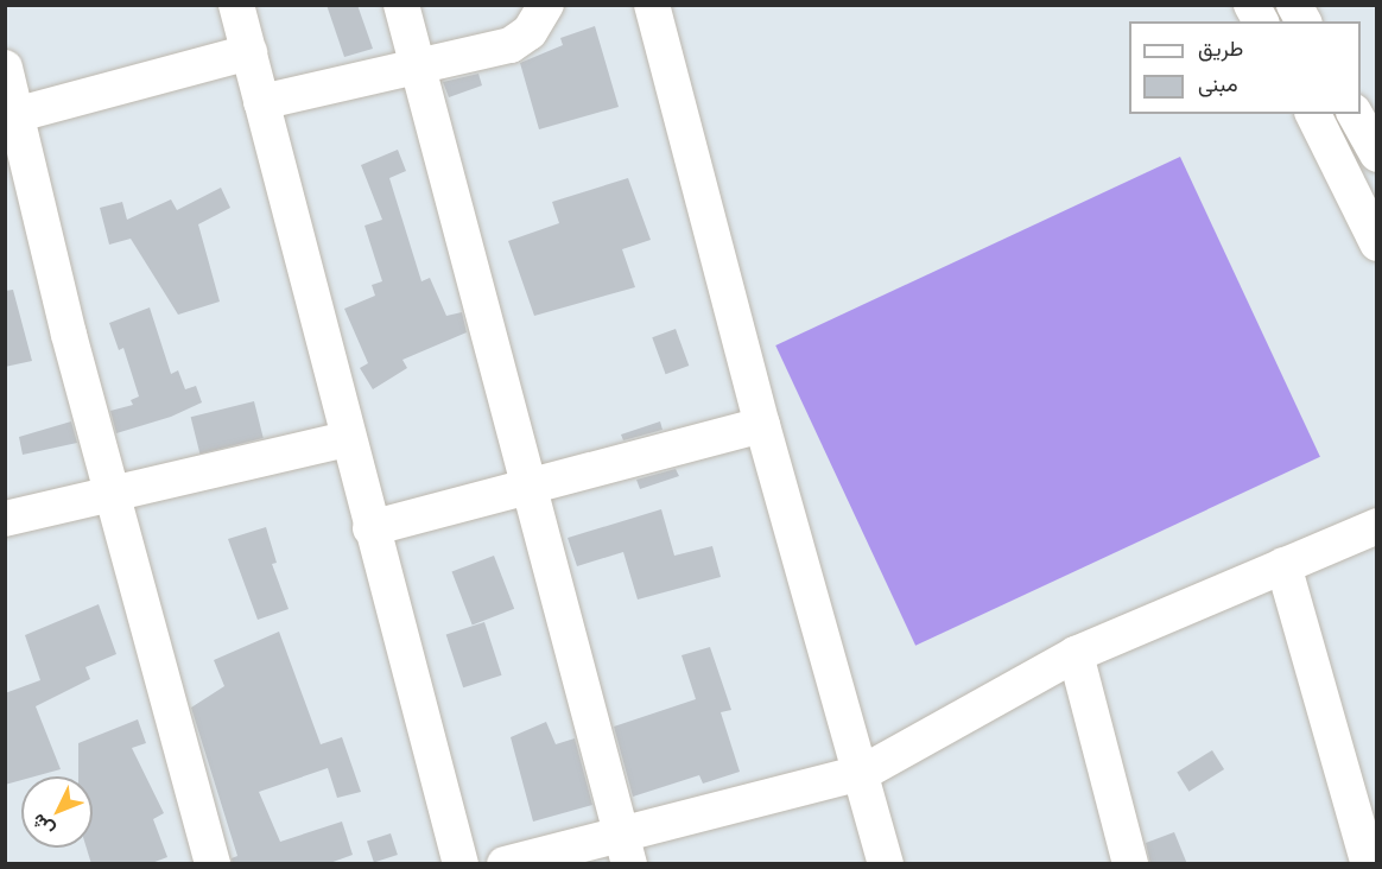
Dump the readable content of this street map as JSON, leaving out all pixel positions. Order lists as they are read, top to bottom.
{
  "legend": ["طريق", "مبنى"],
  "north": "bottom left"
}
